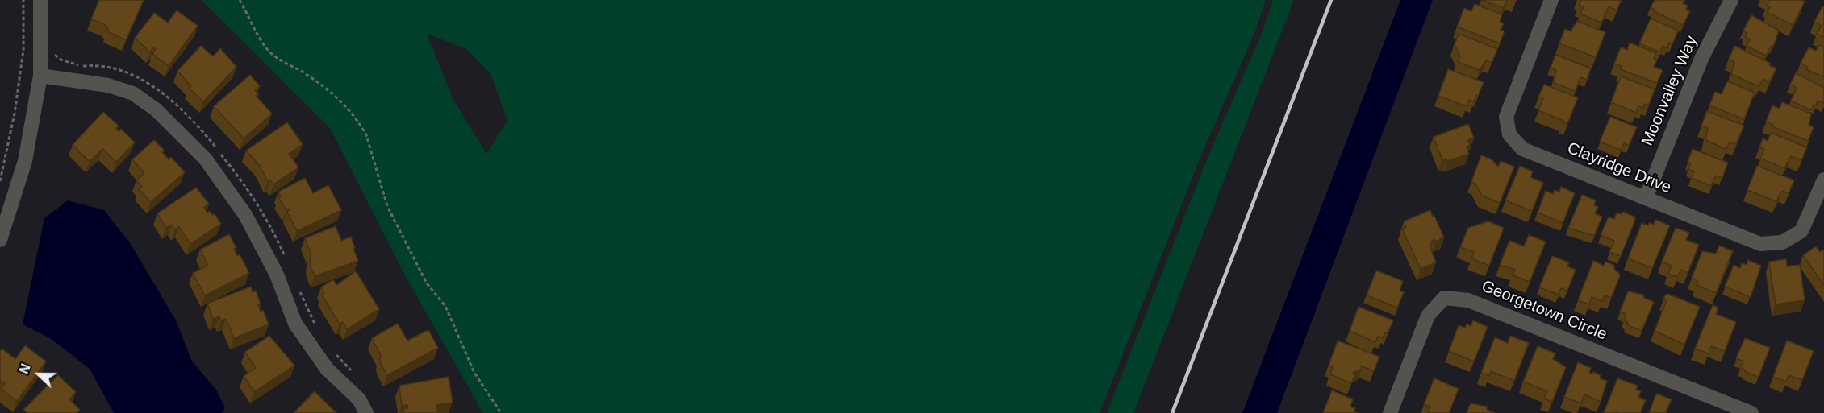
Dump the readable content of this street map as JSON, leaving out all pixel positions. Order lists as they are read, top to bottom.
{
  "streets": {
    "street": ["Moonvalley Way", "Clayridge Drive", "Georgetown Circle"]
  },
  "crossings": [
    ["Moonvalley Way", "Clayridge Drive"]
  ],
  "north": "left"
}
